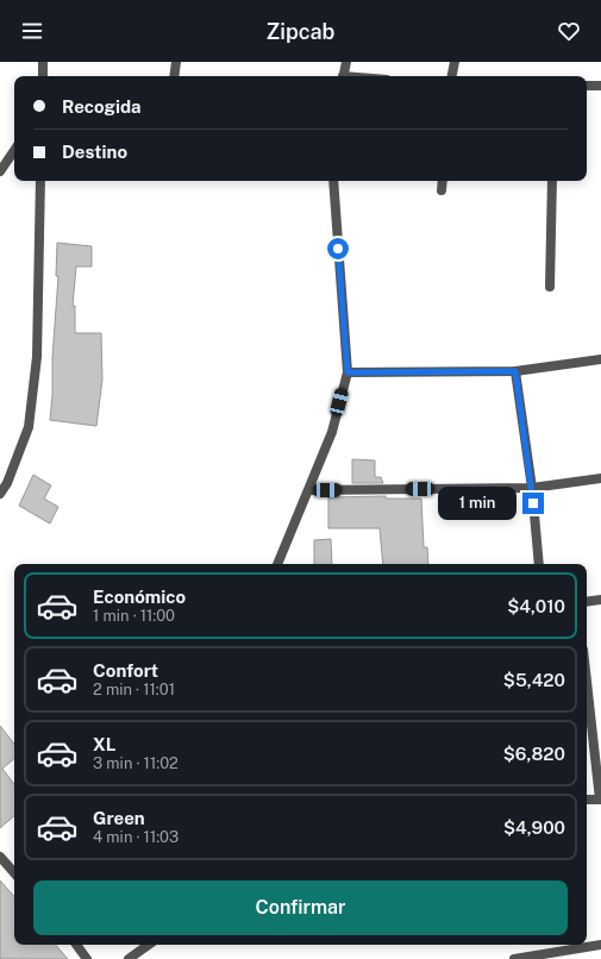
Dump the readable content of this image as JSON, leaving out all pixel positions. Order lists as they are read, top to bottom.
{
  "page": {
    "header": "Zipcab",
    "banner": ["Recogida", "Destino"],
    "bubble": "1 min",
    "list": [
      {
        "name": "Económico",
        "note": "1 min · 11:00",
        "value": "$4,010"
      },
      {
        "name": "Confort",
        "note": "2 min · 11:01",
        "value": "$5,420"
      },
      {
        "name": "XL",
        "note": "3 min · 11:02",
        "value": "$6,820"
      },
      {
        "name": "Green",
        "note": "4 min · 11:03",
        "value": "$4,900"
      }
    ],
    "buttons": "Confirmar"
  }
}
